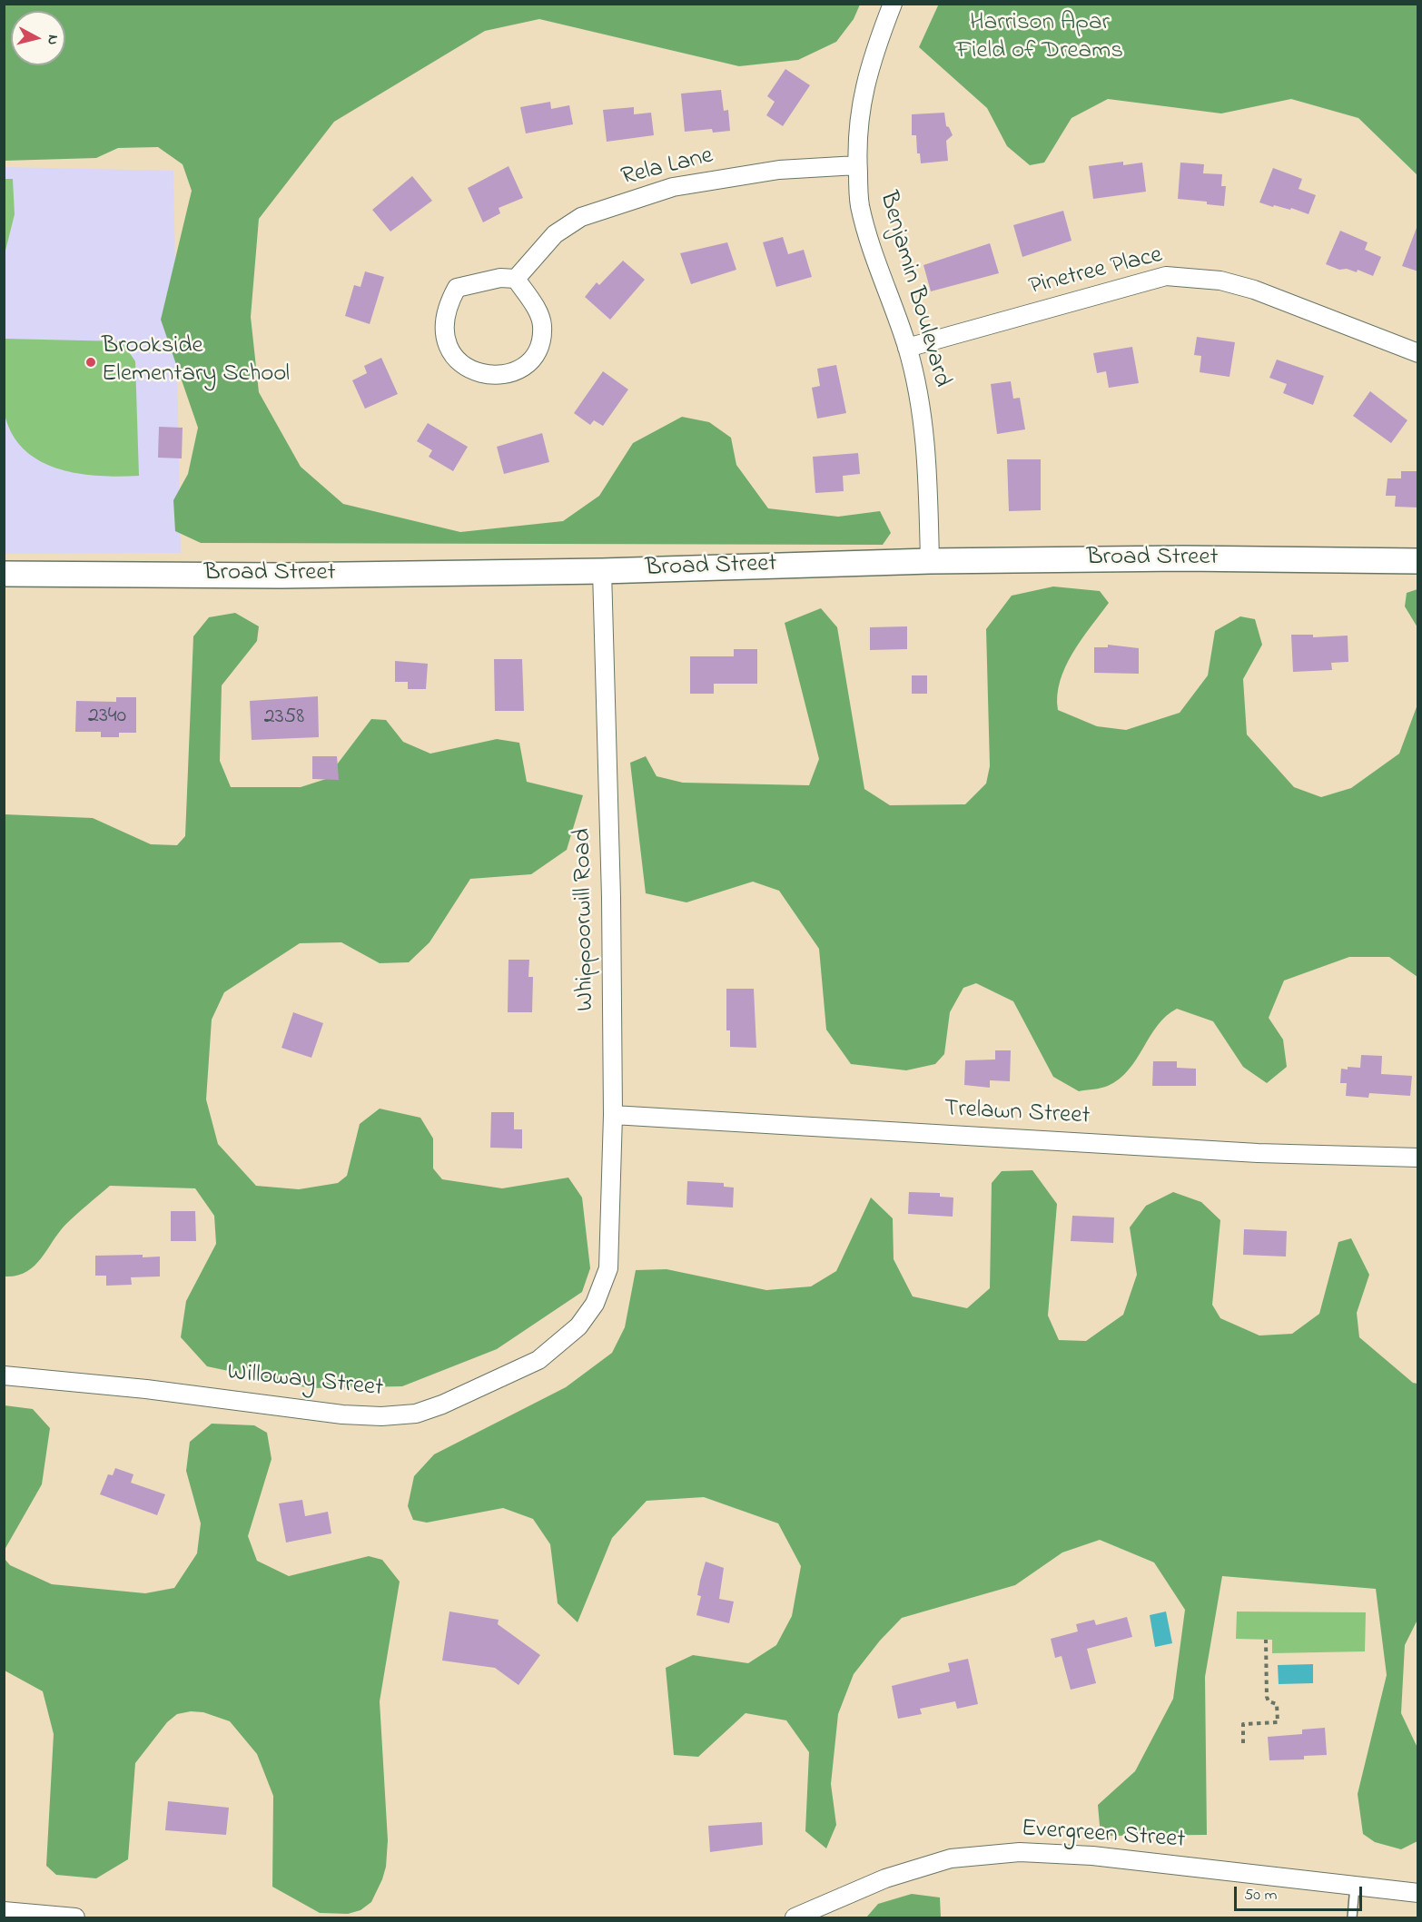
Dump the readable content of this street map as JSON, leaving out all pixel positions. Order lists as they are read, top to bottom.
{
  "streets": {
    "street": [
      "Rela Lane",
      "Pinetree Place",
      "Benjamin Boulevard",
      "Broad Street",
      "Whippoorwill Road",
      "Trelawn Street",
      "Willoway Street",
      "Evergreen Street"
    ]
  },
  "crossings": [
    ["Rela Lane", "Benjamin Boulevard"],
    ["Pinetree Place", "Benjamin Boulevard"],
    ["Benjamin Boulevard", "Broad Street"],
    ["Broad Street", "Whippoorwill Road"],
    ["Whippoorwill Road", "Trelawn Street"],
    ["Whippoorwill Road", "Willoway Street"]
  ],
  "parks": ["Harrison Apar Field of Dreams"],
  "places": ["Brookside Elementary School"],
  "house_numbers": ["2340", "2358"],
  "scale_bar": "50 m",
  "north": "right"
}
